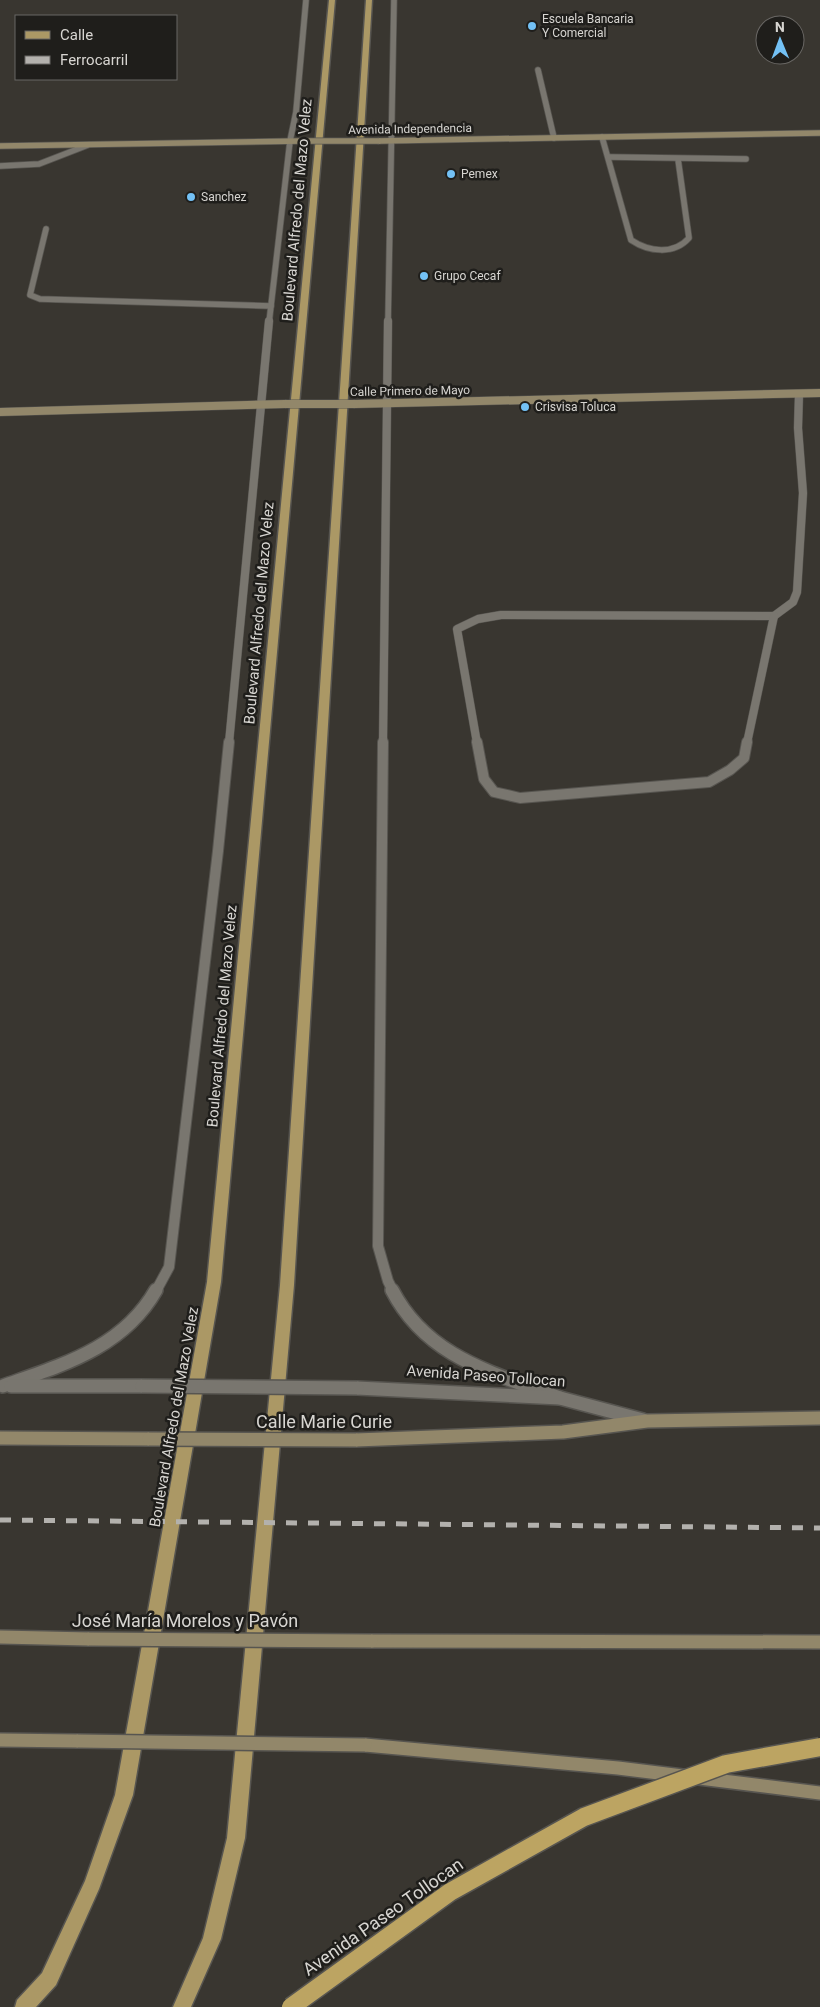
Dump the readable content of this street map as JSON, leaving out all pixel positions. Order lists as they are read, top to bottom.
{
  "streets": {
    "highway": ["Avenida Paseo Tollocan"],
    "main road": [
      "Avenida Independencia",
      "Boulevard Alfredo del Mazo Velez",
      "Calle Primero de Mayo",
      "Calle Marie Curie",
      "José María Morelos y Pavón"
    ]
  },
  "crossings": [
    ["Avenida Independencia", "Boulevard Alfredo del Mazo Velez"],
    ["Boulevard Alfredo del Mazo Velez", "Calle Primero de Mayo"],
    ["Boulevard Alfredo del Mazo Velez", "Avenida Paseo Tollocan"],
    ["Avenida Paseo Tollocan", "Calle Marie Curie"]
  ],
  "places": [
    "Escuela Bancaria Y Comercial",
    "Pemex",
    "Sanchez",
    "Grupo Cecaf",
    "Crisvisa Toluca"
  ],
  "legend": ["Calle", "Ferrocarril"],
  "north": "top"
}
